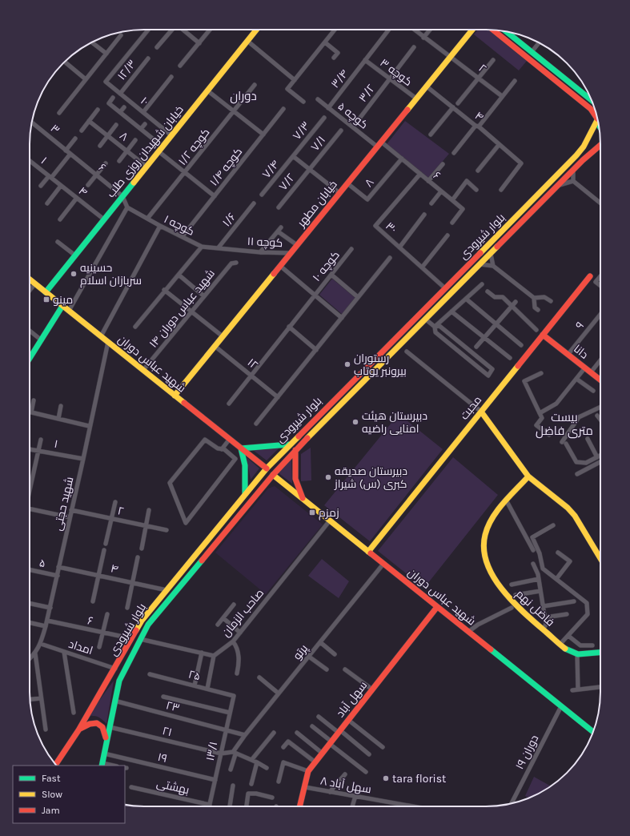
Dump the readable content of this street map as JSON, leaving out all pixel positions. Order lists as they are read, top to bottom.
{
  "streets": {
    "main road": [
      "خیابان شهیدان روزی طلب",
      "خیابان مطهر",
      "بلوار شیرودی",
      "دانا",
      "شهید عباس دوران",
      "محبت",
      "فاضل نهم",
      "سهل آباد"
    ],
    "street": [
      "۲",
      "۱۲/۳",
      "کوچه ۳",
      "۳/۴",
      "۳/۲",
      "۱۰",
      "کوچه ۵",
      "۴",
      "۳",
      "۷/۳",
      "۸",
      "۷/۱",
      "کوچه ۱/۲",
      "۱",
      "کوچه ۱/۴",
      "۶",
      "۷/۴",
      "۷/۲",
      "۱/۶",
      "کوچه ۱",
      "۳۰",
      "کوچه ۱۱",
      "کوچه ۱۰",
      "شهید عباس دوران ۱۴",
      "۹",
      "۱۲",
      "شهید حجتی",
      "۵",
      "صاحب الزمان",
      "امداد",
      "پرتو",
      "۲۵",
      "۲۳",
      "۲۱",
      "۱۳/۱",
      "دوران ۱۹",
      "۱۹",
      "سهل آباد ۸",
      "بهشتی"
    ]
  },
  "crossings": [
    ["۲", "خیابان مطهر"],
    ["۲", "شهید حجتی"],
    ["۱۲/۳", "۱۰"],
    ["کوچه ۳", "۳/۴"],
    ["کوچه ۳", "۳/۲"],
    ["کوچه ۳", "خیابان مطهر"],
    ["۳/۴", "کوچه ۵"],
    ["۱۰", "خیابان شهیدان روزی طلب"],
    ["کوچه ۵", "۶"],
    ["کوچه ۵", "خیابان مطهر"],
    ["۴", "خیابان شهیدان روزی طلب"],
    ["۴", "۱"],
    ["۴", "خیابان مطهر"],
    ["۴", "بلوار شیرودی"],
    ["۴", "شهید حجتی"],
    ["۳", "۶"],
    ["۷/۳", "۷/۴"],
    ["۸", "خیابان شهیدان روزی طلب"],
    ["۸", "۶"],
    ["۸", "خیابان مطهر"],
    ["۷/۱", "۷/۲"],
    ["کوچه ۱/۲", "کوچه ۱"],
    ["خیابان شهیدان روزی طلب", "۶"],
    ["خیابان شهیدان روزی طلب", "شهید عباس دوران"],
    ["۱", "شهید حجتی"],
    ["کوچه ۱/۴", "کوچه ۱"],
    ["۶", "خیابان مطهر"],
    ["۶", "۳۰"],
    ["۶", "بلوار شیرودی"],
    ["۶", "شهید حجتی"],
    ["خیابان مطهر", "کوچه ۱۱"],
    ["خیابان مطهر", "کوچه ۱۰"],
    ["خیابان مطهر", "شهید عباس دوران"],
    ["خیابان مطهر", "۱۲"],
    ["۱/۶", "کوچه ۱"],
    ["کوچه ۱", "کوچه ۱۱"],
    ["۳۰", "بلوار شیرودی"],
    ["بلوار شیرودی", "شهید عباس دوران"],
    ["بلوار شیرودی", "امداد"],
    ["بلوار شیرودی", "۲۳"],
    ["بلوار شیرودی", "۲۱"],
    ["بلوار شیرودی", "۱۹"],
    ["شهید عباس دوران ۱۴", "شهید عباس دوران"],
    ["۹", "دانا"],
    ["دانا", "محبت"],
    ["شهید عباس دوران", "محبت"],
    ["شهید عباس دوران", "شهید حجتی"],
    ["شهید عباس دوران", "صاحب الزمان"],
    ["شهید عباس دوران", "پرتو"],
    ["شهید عباس دوران", "سهل آباد"],
    ["شهید عباس دوران", "دوران ۱۹"],
    ["شهید حجتی", "۵"],
    ["شهید حجتی", "امداد"],
    ["پرتو", "۲۳"],
    ["۲۵", "۱۳/۱"],
    ["سهل آباد", "سهل آباد ۸"],
    ["۲۳", "۱۳/۱"],
    ["۲۱", "۱۳/۱"],
    ["۱۳/۱", "۱۹"],
    ["۱۳/۱", "بهشتی"]
  ],
  "districts": ["دوران", "بیست متری فاضل"],
  "places": {
    "other": [
      "حسینیه سربازان اسلام",
      "رستوران بیرونبر یوتاب",
      "دبیرستان هیئت امنایی راضیه",
      "دبیرستان صدیقه کبری (س) شیراز",
      "tara florist"
    ],
    "transit": ["مینو", "زمزم"]
  },
  "legend": ["Fast", "Slow", "Jam"]
}
